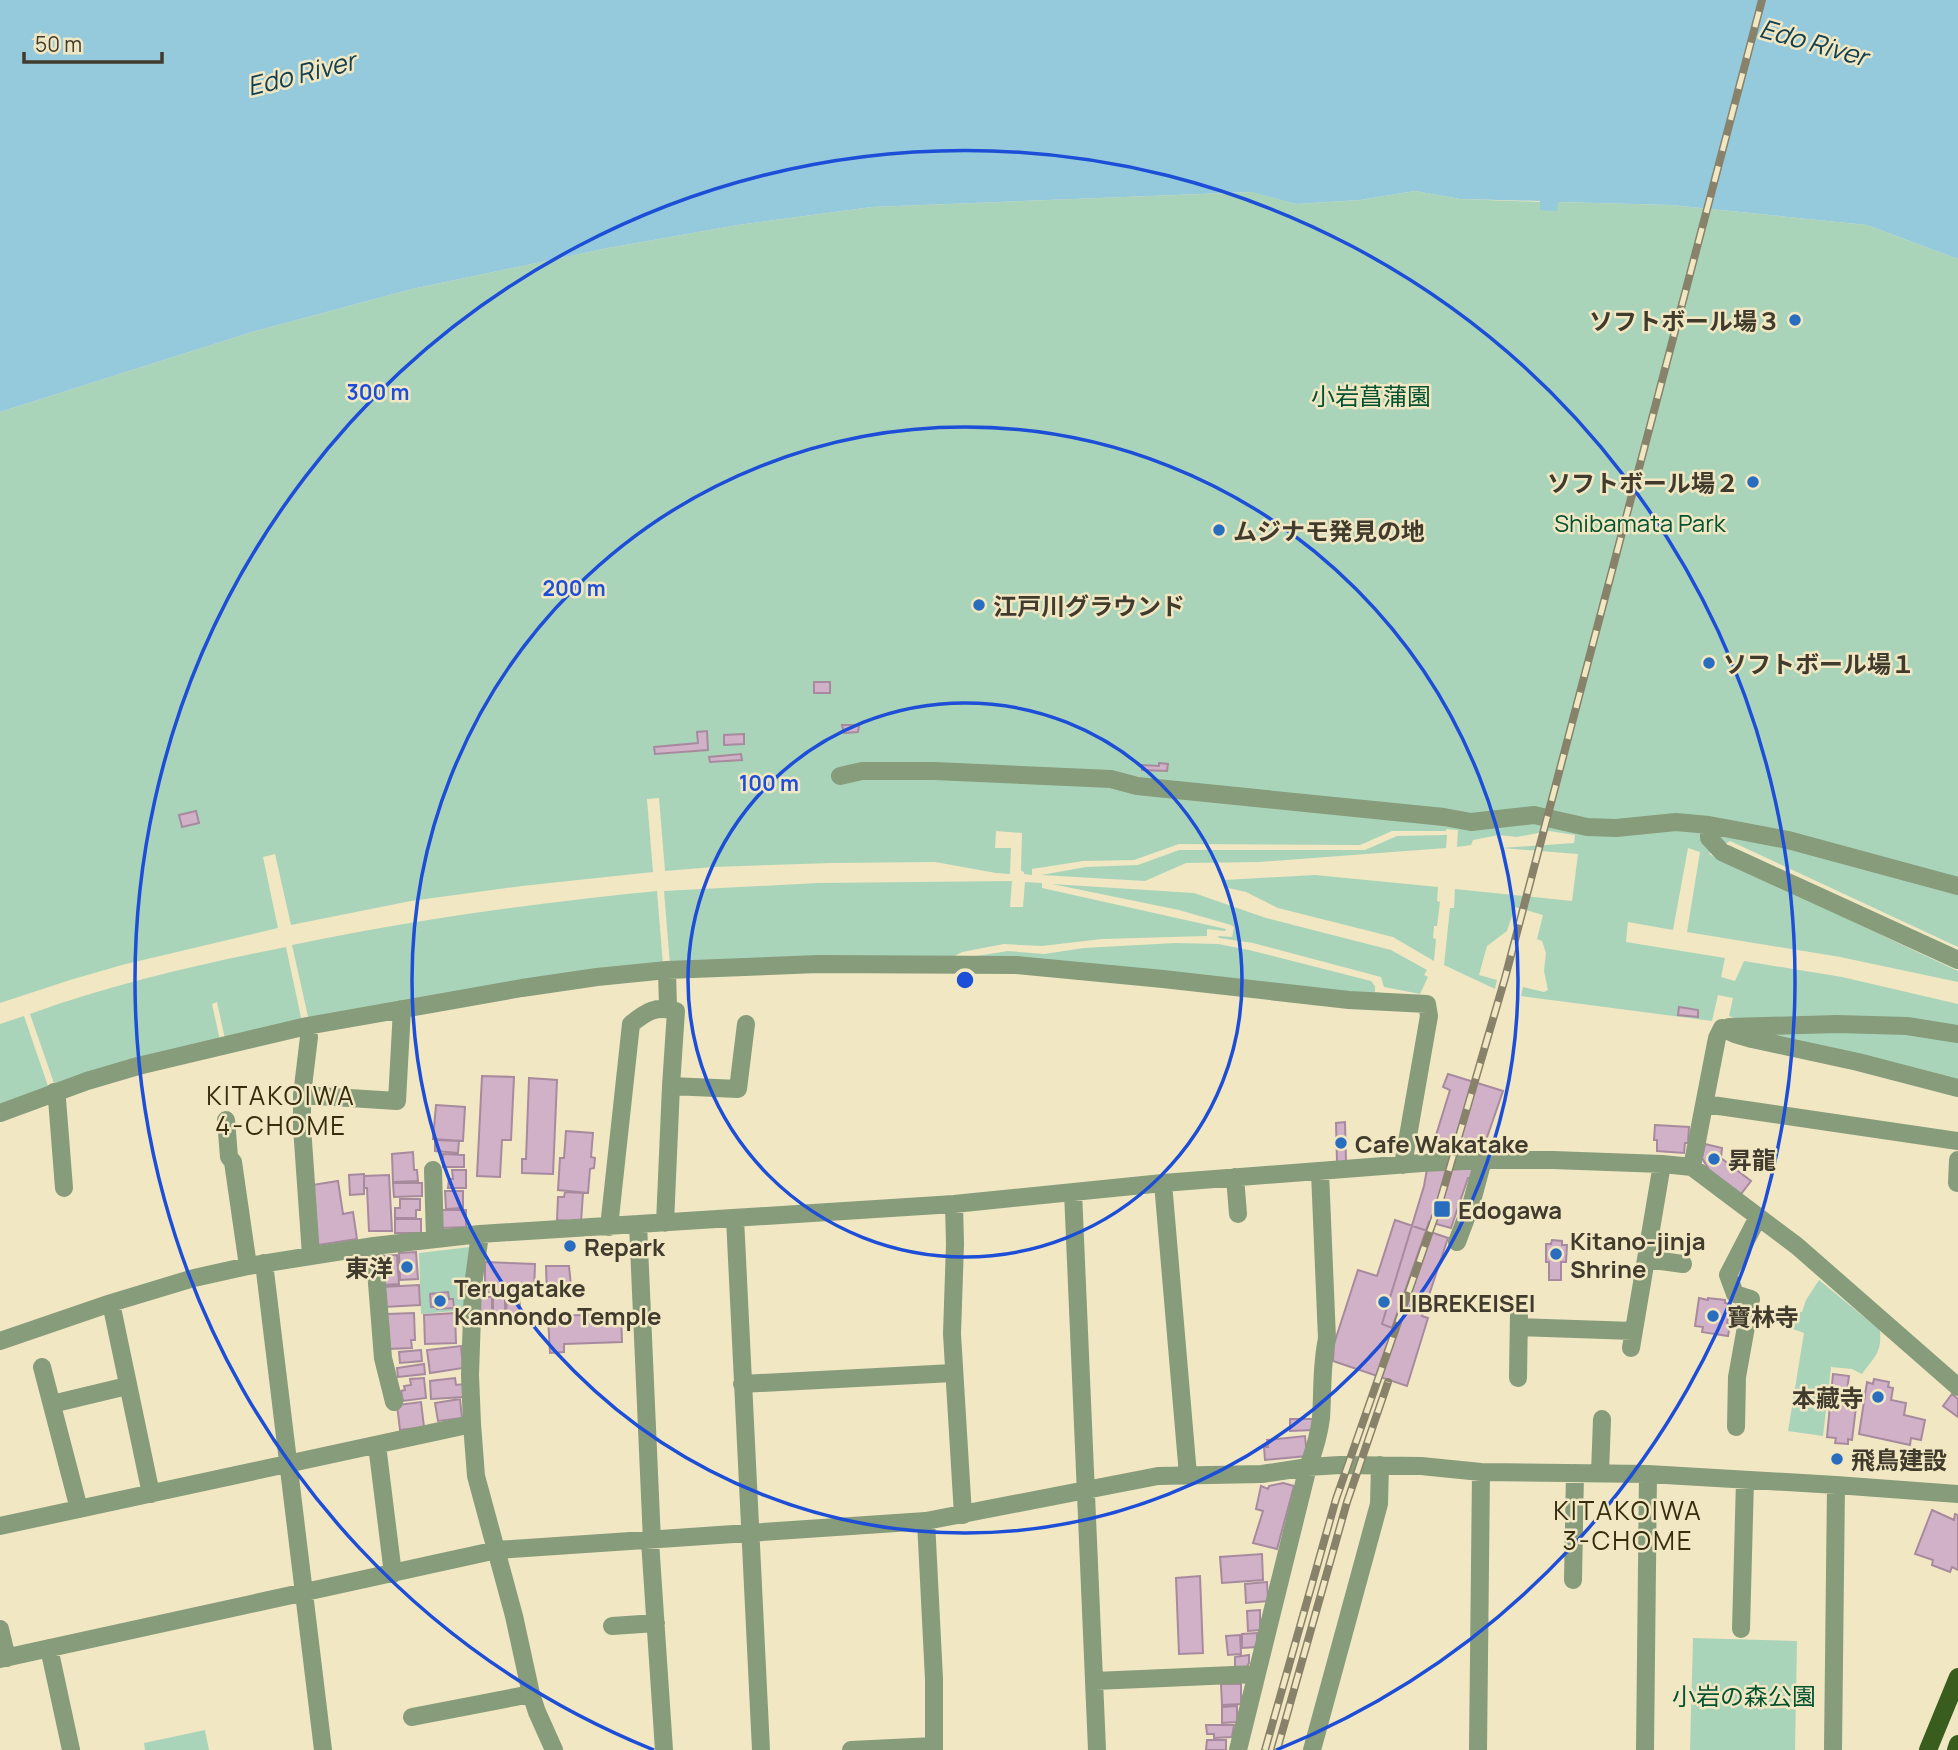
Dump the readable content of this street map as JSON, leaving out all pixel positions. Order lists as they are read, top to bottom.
{
  "districts": ["KITAKOIWA 4-CHOME", "KITAKOIWA 3-CHOME"],
  "water": ["Edo River"],
  "parks": ["小岩菖蒲園", "Shibamata Park", "小岩の森公園"],
  "places": {
    "other": [
      "ソフトボール場３",
      "ソフトボール場２",
      "ムジナモ発見の地",
      "江戸川グラウンド",
      "ソフトボール場１",
      "Cafe Wakatake",
      "昇龍",
      "Repark",
      "Kitano-jinja Shrine",
      "東洋",
      "Terugatake Kannondo Temple",
      "LIBREKEISEI",
      "寶林寺",
      "本藏寺",
      "飛鳥建設"
    ],
    "transit": ["Edogawa"]
  },
  "scale_bar": "50 m",
  "rings": ["300 m", "200 m", "100 m"]
}
